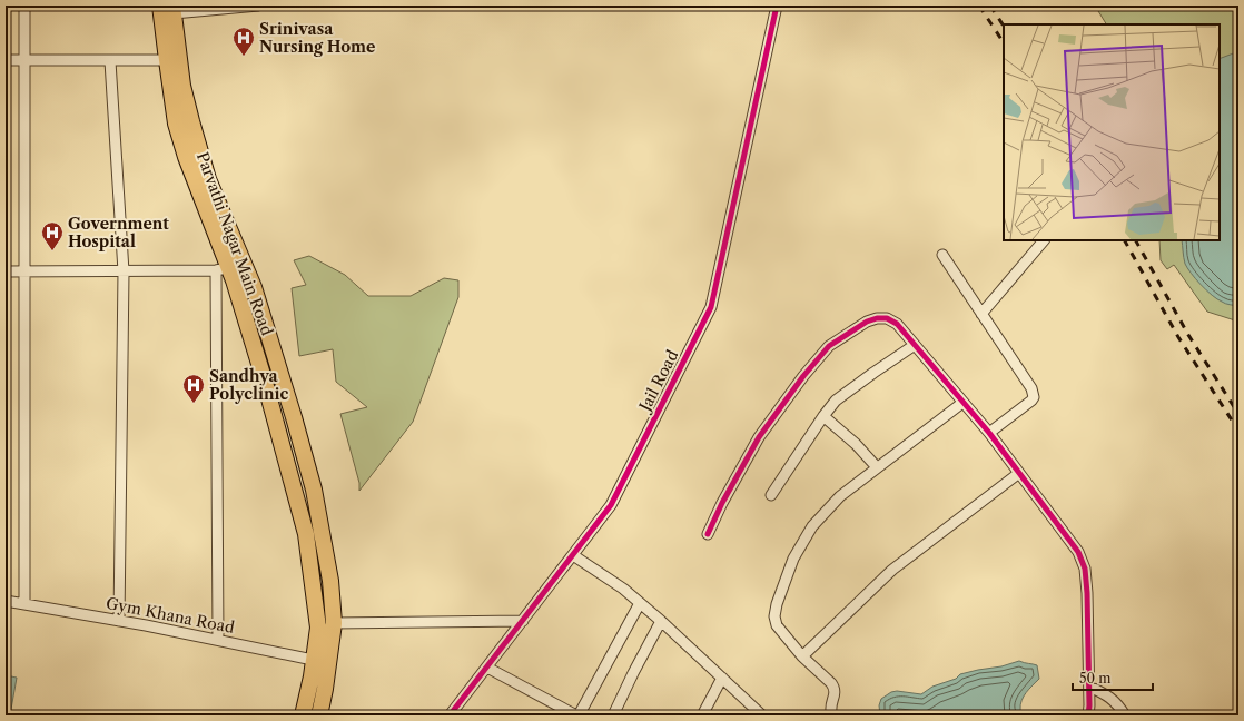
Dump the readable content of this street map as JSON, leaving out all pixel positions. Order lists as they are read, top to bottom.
{
  "streets": {
    "main road": ["Parvathi Nagar Main Road"],
    "street": ["Jail Road", "Gym Khana Road"]
  },
  "crossings": [
    ["Parvathi Nagar Main Road", "Gym Khana Road"]
  ],
  "places": {
    "hospital": ["Srinivasa Nursing Home", "Government Hospital", "Sandhya Polyclinic"]
  },
  "scale_bar": "50 m"
}
